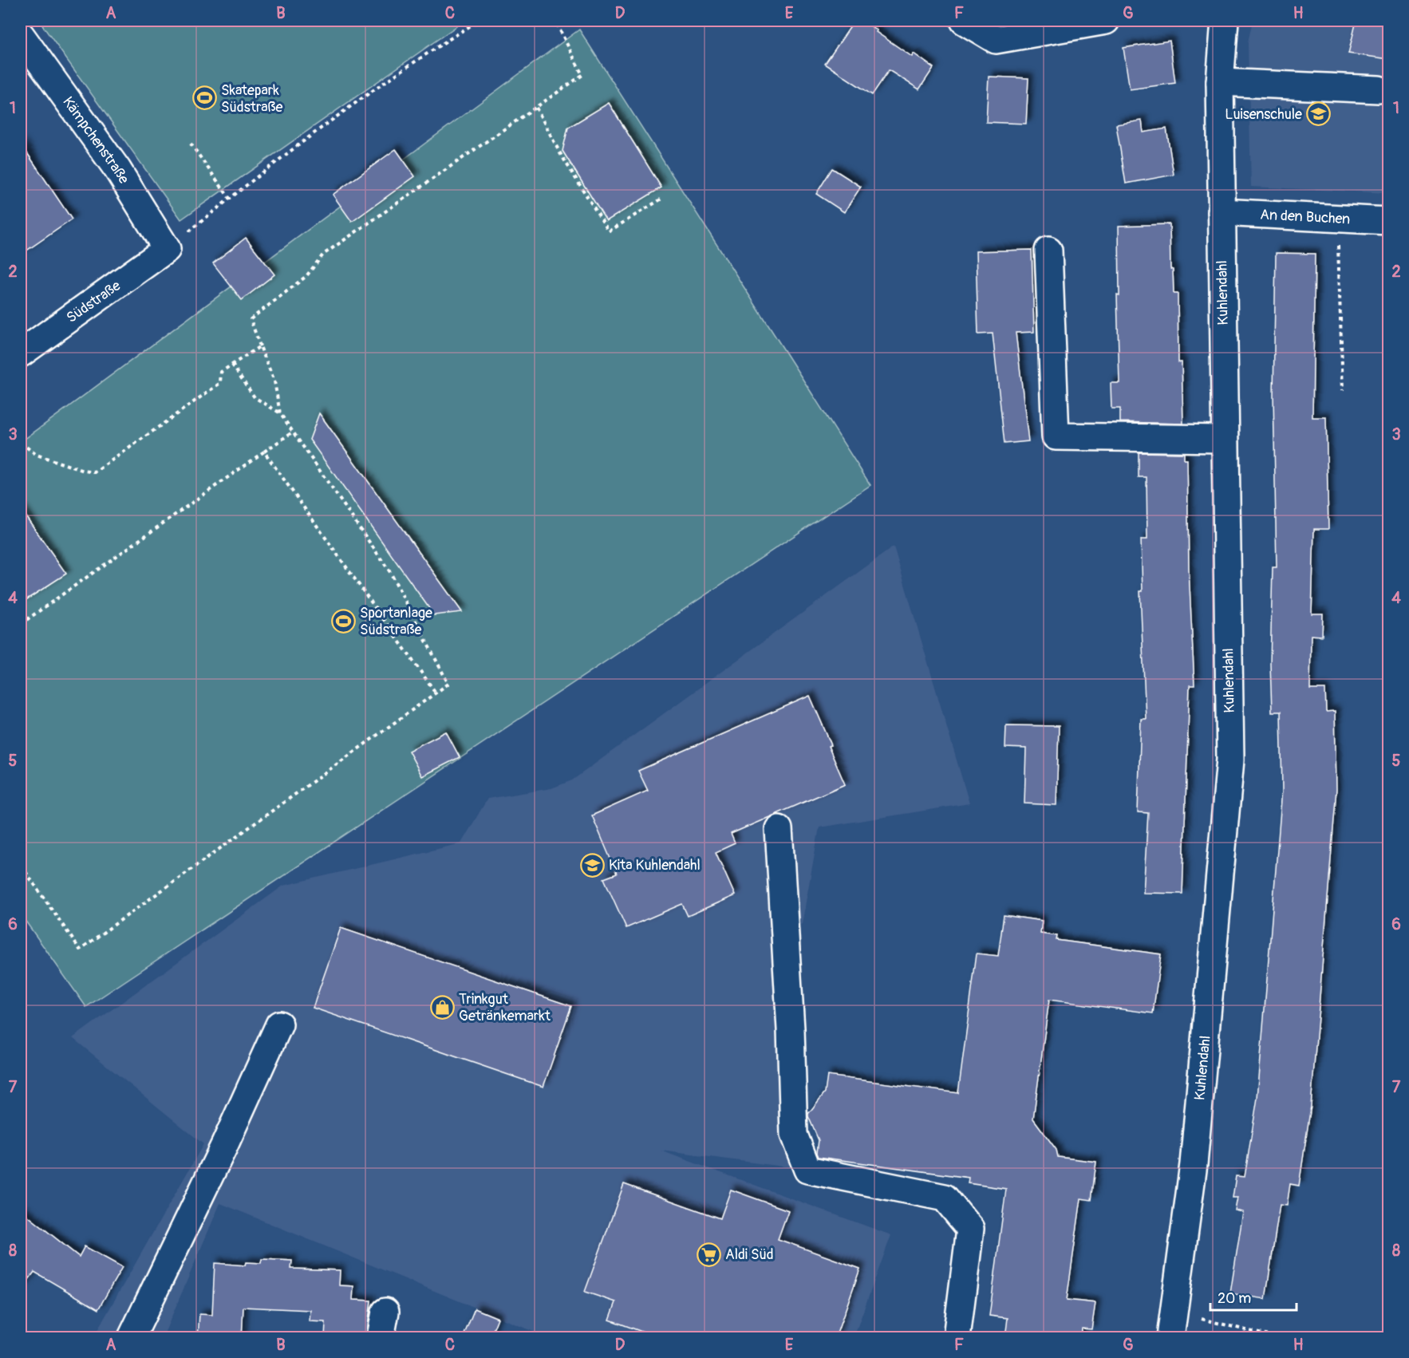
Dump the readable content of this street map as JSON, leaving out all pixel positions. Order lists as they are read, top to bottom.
{
  "streets": {
    "street": [
      "Kämpchenstraße",
      "An den Buchen",
      "Kuhlendahl",
      "Südstraße"
    ]
  },
  "crossings": [
    ["Kämpchenstraße", "Südstraße"],
    ["An den Buchen", "Kuhlendahl"]
  ],
  "places": {
    "sports": ["Skatepark Südstraße", "Sportanlage Südstraße"],
    "school or university": ["Luisenschule", "Kita Kuhlendahl"],
    "shop": ["Trinkgut Getränkemarkt"],
    "supermarket": ["Aldi Süd"]
  },
  "scale_bar": "20 m",
  "grid": {
    "columns": [
      "A",
      "B",
      "C",
      "D",
      "E",
      "F",
      "G",
      "H"
    ],
    "rows": [
      "1",
      "2",
      "3",
      "4",
      "5",
      "6",
      "7",
      "8"
    ]
  }
}
